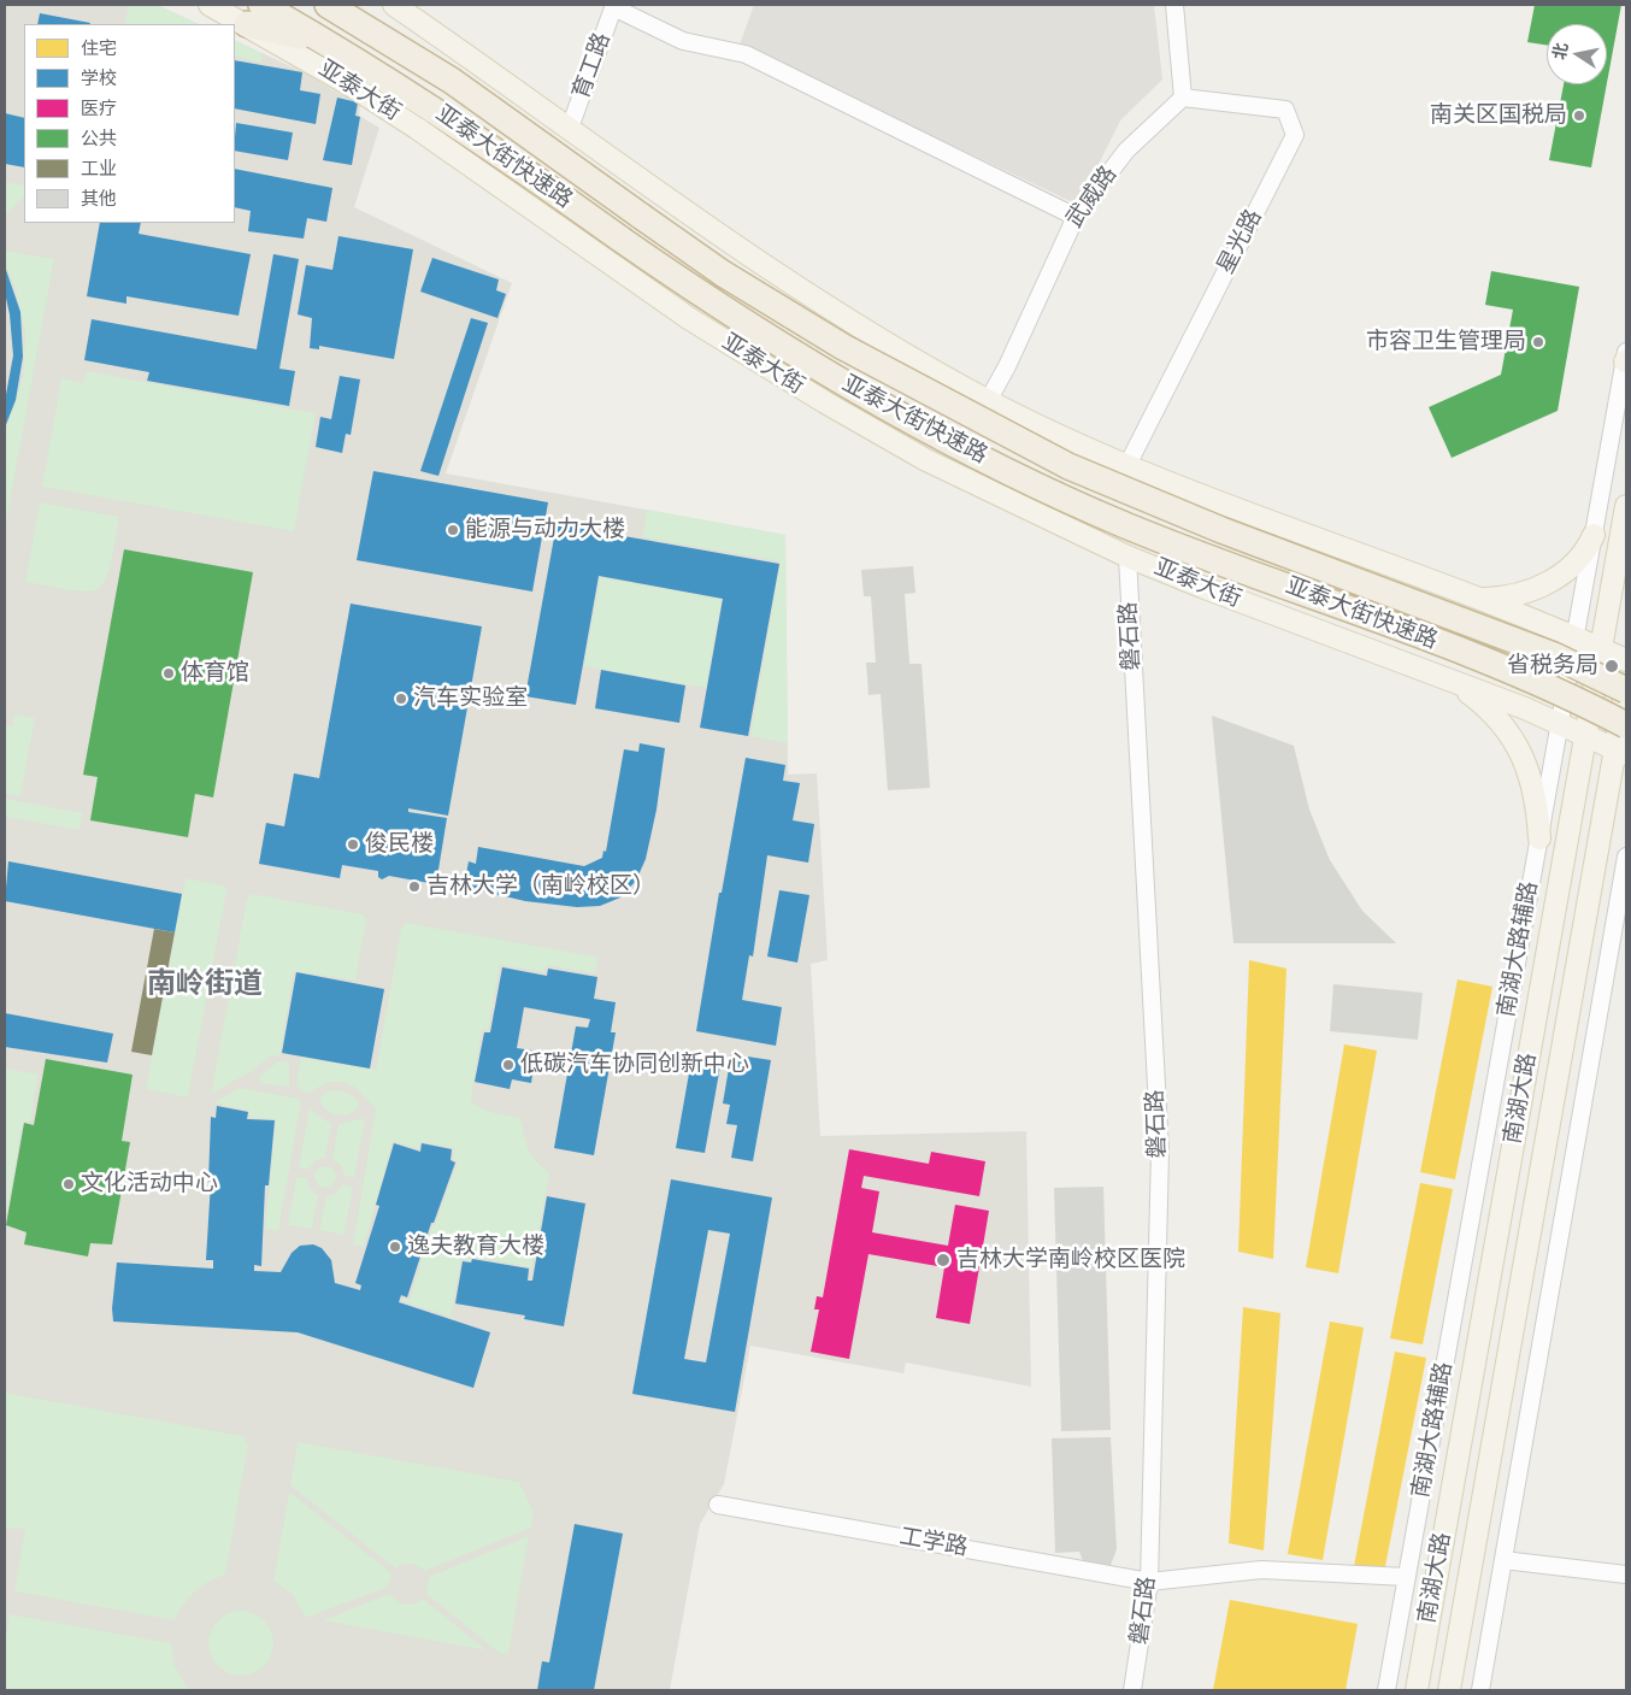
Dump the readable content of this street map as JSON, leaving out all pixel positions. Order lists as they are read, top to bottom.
{
  "streets": {
    "highway": ["亚泰大街快速路"],
    "main road": ["亚泰大街", "南湖大路"],
    "street": [
      "育工路",
      "武威路",
      "星光路",
      "磐石路",
      "南湖大路辅路",
      "工学路"
    ]
  },
  "crossings": [
    ["亚泰大街", "亚泰大街快速路"],
    ["亚泰大街", "磐石路"],
    ["亚泰大街", "南湖大路辅路"],
    ["亚泰大街", "南湖大路"],
    ["亚泰大街快速路", "南湖大路"],
    ["武威路", "星光路"],
    ["磐石路", "工学路"],
    ["南湖大路辅路", "工学路"]
  ],
  "districts": ["南岭街道"],
  "places": [
    "南关区国税局",
    "市容卫生管理局",
    "能源与动力大楼",
    "省税务局",
    "体育馆",
    "汽车实验室",
    "俊民楼",
    "吉林大学（南岭校区）",
    "低碳汽车协同创新中心",
    "文化活动中心",
    "逸夫教育大楼",
    "吉林大学南岭校区医院"
  ],
  "legend": [
    "住宅",
    "学校",
    "医疗",
    "公共",
    "工业",
    "其他"
  ],
  "north": "left"
}
